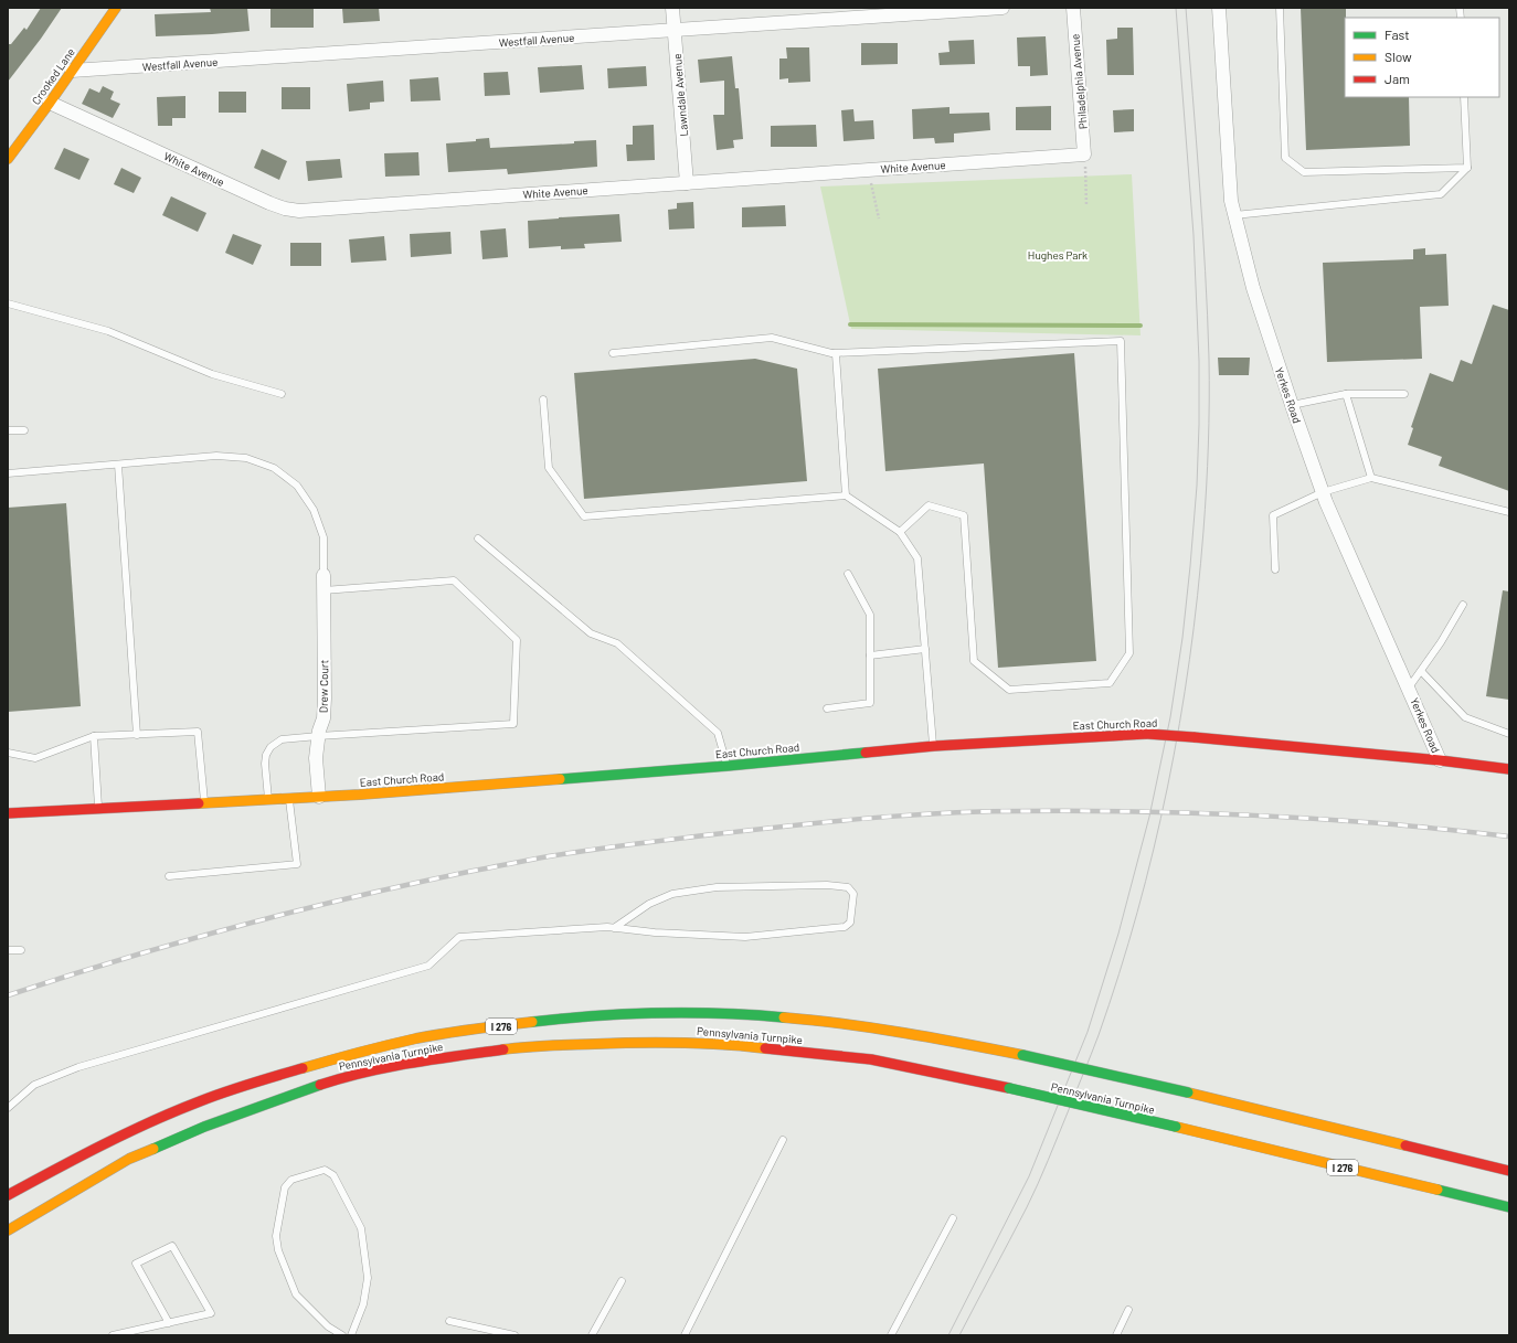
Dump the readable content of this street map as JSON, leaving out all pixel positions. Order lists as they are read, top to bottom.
{
  "streets": {
    "main road": [
      "Crooked Lane",
      "East Church Road",
      "I 276",
      "Pennsylvania Turnpike"
    ],
    "street": [
      "Westfall Avenue",
      "Philadelphia Avenue",
      "Lawndale Avenue",
      "White Avenue",
      "Yerkes Road",
      "Drew Court"
    ]
  },
  "crossings": [
    ["Westfall Avenue", "Crooked Lane"],
    ["Westfall Avenue", "Lawndale Avenue"],
    ["Crooked Lane", "White Avenue"],
    ["Philadelphia Avenue", "White Avenue"],
    ["Lawndale Avenue", "White Avenue"],
    ["Yerkes Road", "East Church Road"],
    ["Drew Court", "East Church Road"]
  ],
  "parks": ["Hughes Park"],
  "legend": ["Fast", "Slow", "Jam"]
}
